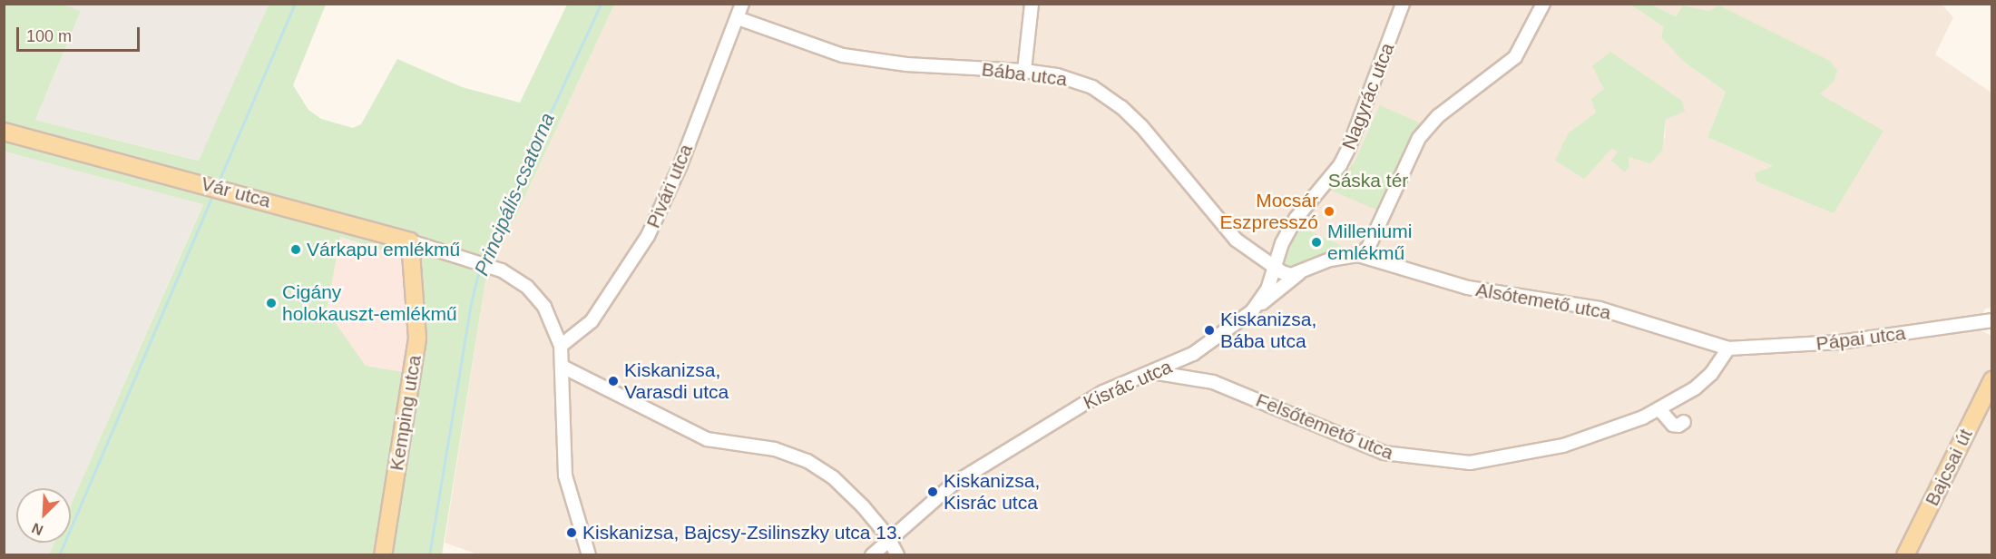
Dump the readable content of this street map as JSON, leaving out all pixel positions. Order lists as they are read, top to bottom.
{
  "streets": {
    "main road": ["Vár utca", "Kemping utca", "Bajcsai út"],
    "street": [
      "Bába utca",
      "Nagyrác utca",
      "Pivári utca",
      "Alsótemető utca",
      "Pápai utca",
      "Kisrác utca",
      "Felsőtemető utca"
    ]
  },
  "crossings": [
    ["Bába utca", "Nagyrác utca"],
    ["Bába utca", "Pivári utca"],
    ["Bába utca", "Kisrác utca"],
    ["Nagyrác utca", "Kisrác utca"],
    ["Pivári utca", "Vár utca"],
    ["Vár utca", "Kemping utca"],
    ["Alsótemető utca", "Pápai utca"],
    ["Alsótemető utca", "Felsőtemető utca"],
    ["Pápai utca", "Felsőtemető utca"],
    ["Kisrác utca", "Felsőtemető utca"]
  ],
  "water": ["Principális-csatorna"],
  "parks": ["Sáska tér"],
  "places": [
    "Mocsár Eszpresszó",
    "Milleniumi emlékmű",
    "Várkapu emlékmű",
    "Cigány holokauszt-emlékmű",
    "Kiskanizsa, Bába utca",
    "Kiskanizsa, Varasdi utca",
    "Kiskanizsa, Kisrác utca",
    "Kiskanizsa, Bajcsy-Zsilinszky utca 13."
  ],
  "scale_bar": "100 m",
  "north": "bottom left"
}
